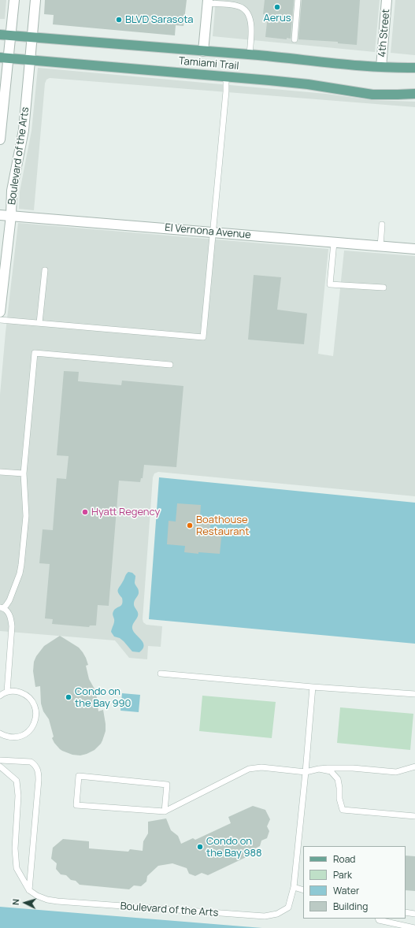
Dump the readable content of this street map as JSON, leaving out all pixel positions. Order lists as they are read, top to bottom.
{
  "streets": {
    "main road": ["Tamiami Trail"],
    "street": ["4th Street", "Boulevard of the Arts", "El Vernona Avenue"]
  },
  "crossings": [
    ["4th Street", "Tamiami Trail"],
    ["Tamiami Trail", "Boulevard of the Arts"],
    ["Boulevard of the Arts", "El Vernona Avenue"]
  ],
  "places": [
    "Aerus",
    "BLVD Sarasota",
    "Hyatt Regency",
    "Boathouse Restaurant",
    "Condo on the Bay 990",
    "Condo on the Bay 988"
  ],
  "legend": [
    "Road",
    "Park",
    "Water",
    "Building"
  ],
  "north": "left"
}
